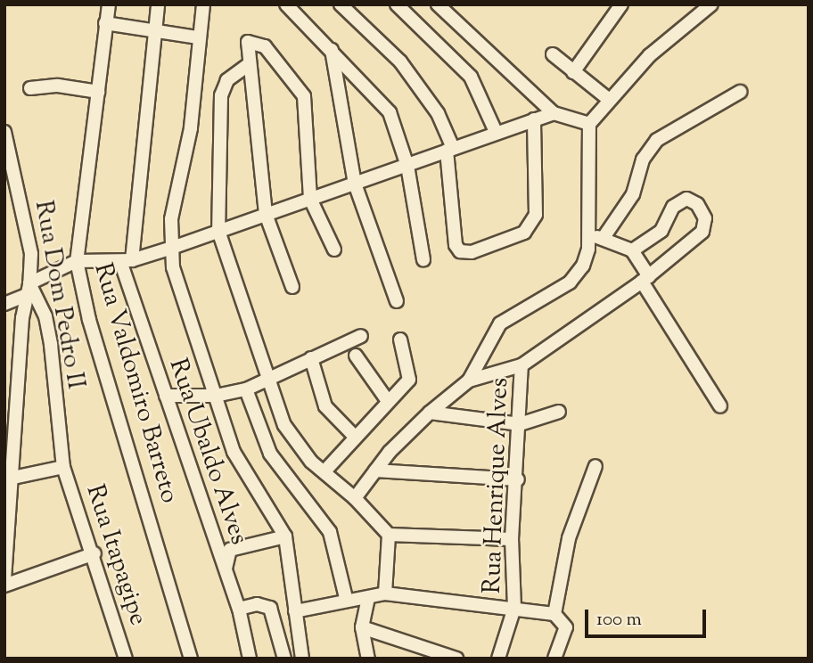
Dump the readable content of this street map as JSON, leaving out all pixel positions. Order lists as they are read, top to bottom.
{
  "streets": {
    "street": [
      "Rua Dom Pedro II",
      "Rua Valdomiro Barreto",
      "Rua Ubaldo Alves",
      "Rua Henrique Alves",
      "Rua Itapagipe"
    ]
  },
  "crossings": [
    ["Rua Dom Pedro II", "Rua Itapagipe"]
  ],
  "scale_bar": "100 m"
}
